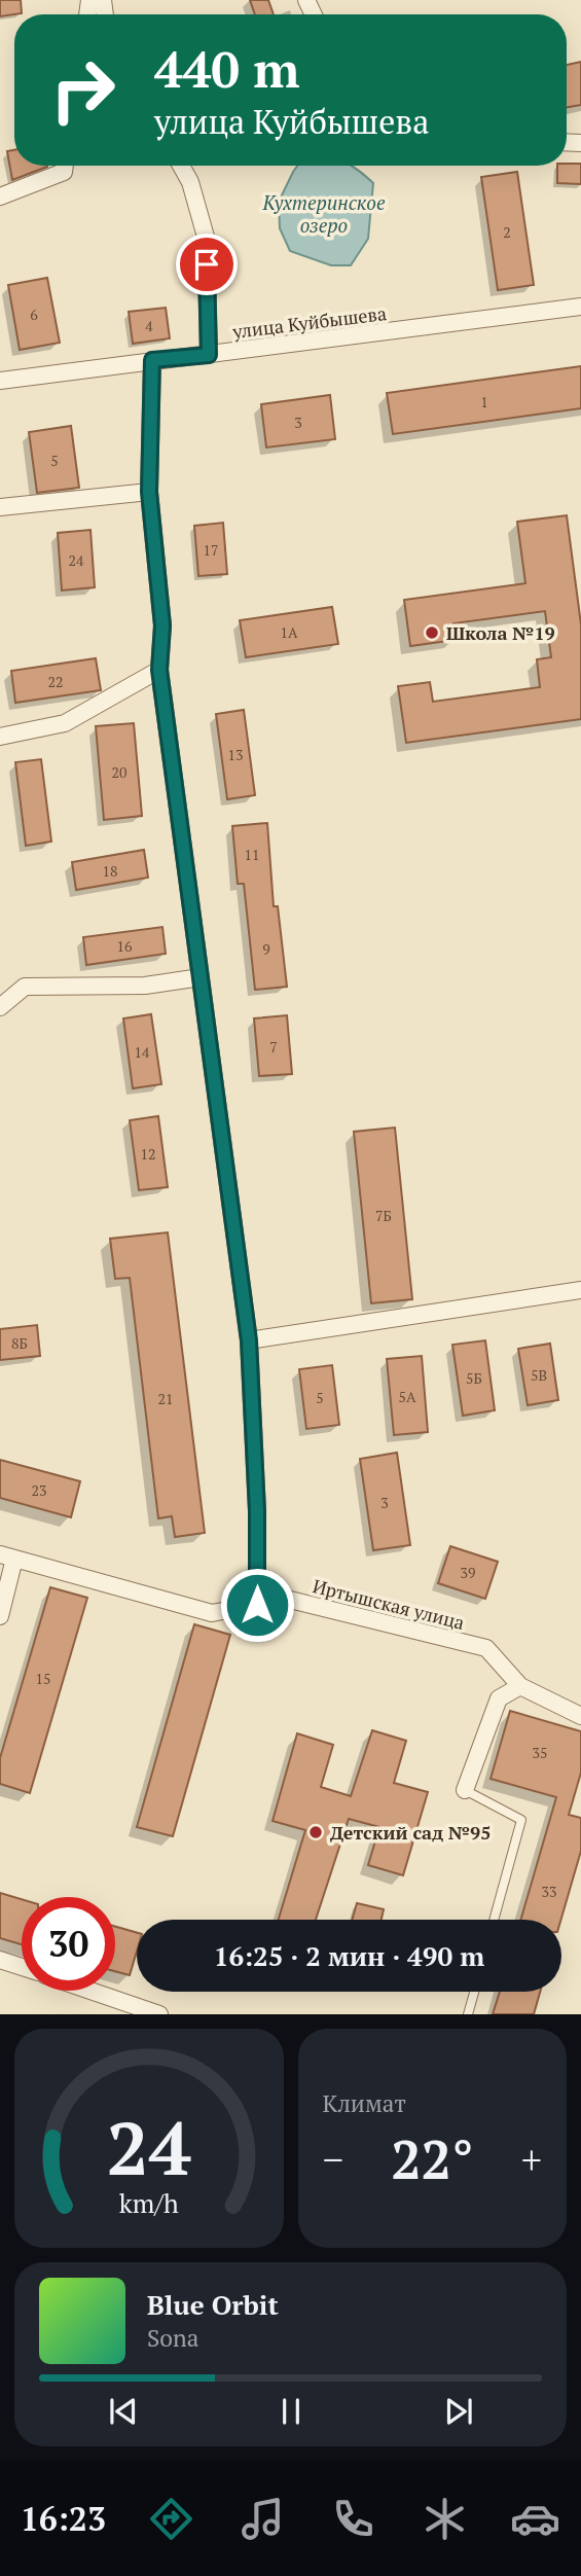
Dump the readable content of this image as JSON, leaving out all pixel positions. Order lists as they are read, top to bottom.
{
  "streets": {
    "street": ["улица Куйбышева", "Иртышская улица"]
  },
  "water": ["Кухтеринское озеро"],
  "places": ["Школа №19", "Детский сад №95"],
  "house_numbers": [
    "2",
    "6",
    "4",
    "1",
    "3",
    "5",
    "17",
    "24",
    "1А",
    "22",
    "13",
    "20",
    "11",
    "18",
    "16",
    "9",
    "7",
    "14",
    "12",
    "7Б",
    "8Б",
    "5В",
    "5Б",
    "5А",
    "5",
    "21",
    "23",
    "3",
    "39",
    "15",
    "35",
    "33"
  ],
  "page": {
    "turn": ["440 m", "улица Куйбышева"],
    "limit": "30",
    "trip": "16:25 · 2 мин · 490 m",
    "tile": "Климат",
    "heat": ["−", "22°", "+"],
    "song": ["Blue Orbit", "Sona"],
    "tabs": "16:23",
    "gauge": ["24", "km/h"]
  }
}
